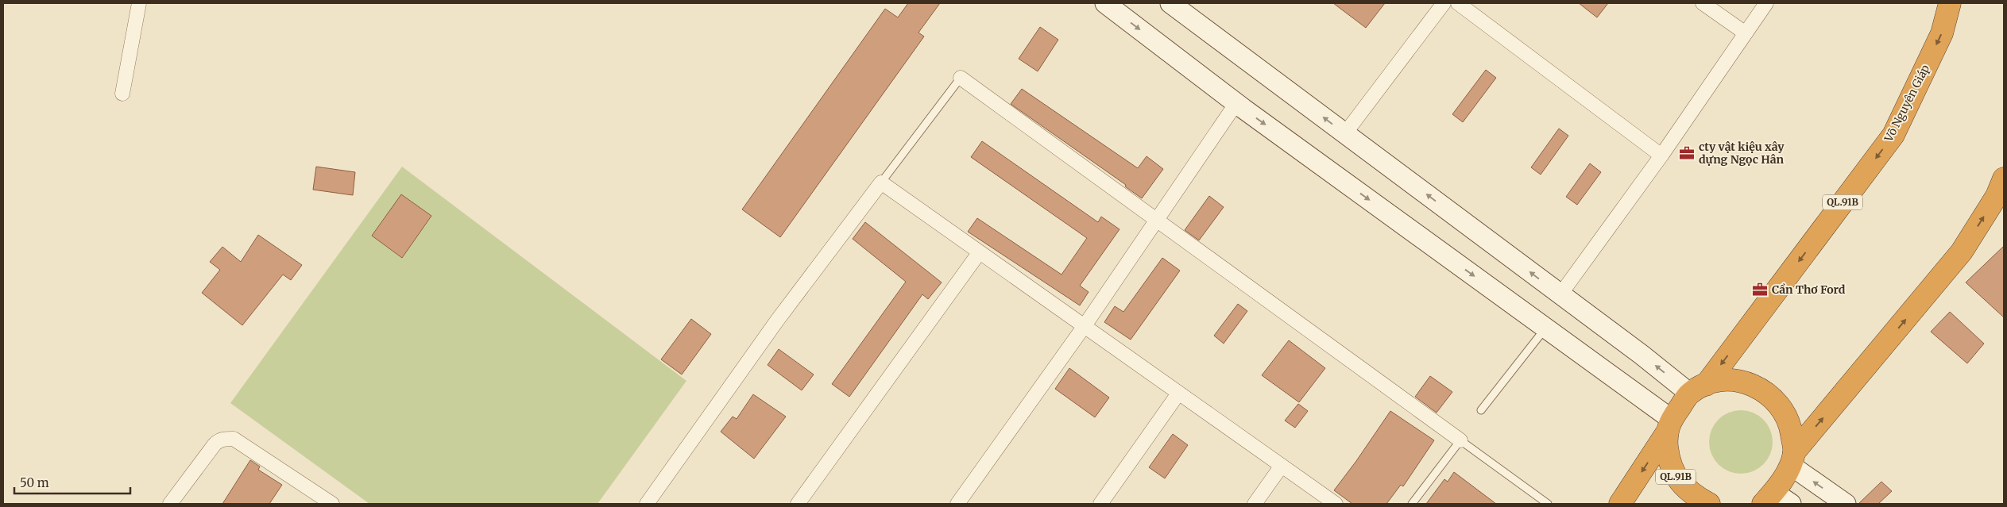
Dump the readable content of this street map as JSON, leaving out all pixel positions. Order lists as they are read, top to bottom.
{
  "streets": {
    "highway": ["Võ Nguyên Giáp", "QL.91B"]
  },
  "crossings": [
    ["Võ Nguyên Giáp", "QL.91B"]
  ],
  "places": {
    "office": ["cty vật kiệu xây dựng Ngọc Hân", "Cần Thơ Ford"]
  },
  "scale_bar": "50 m"
}
